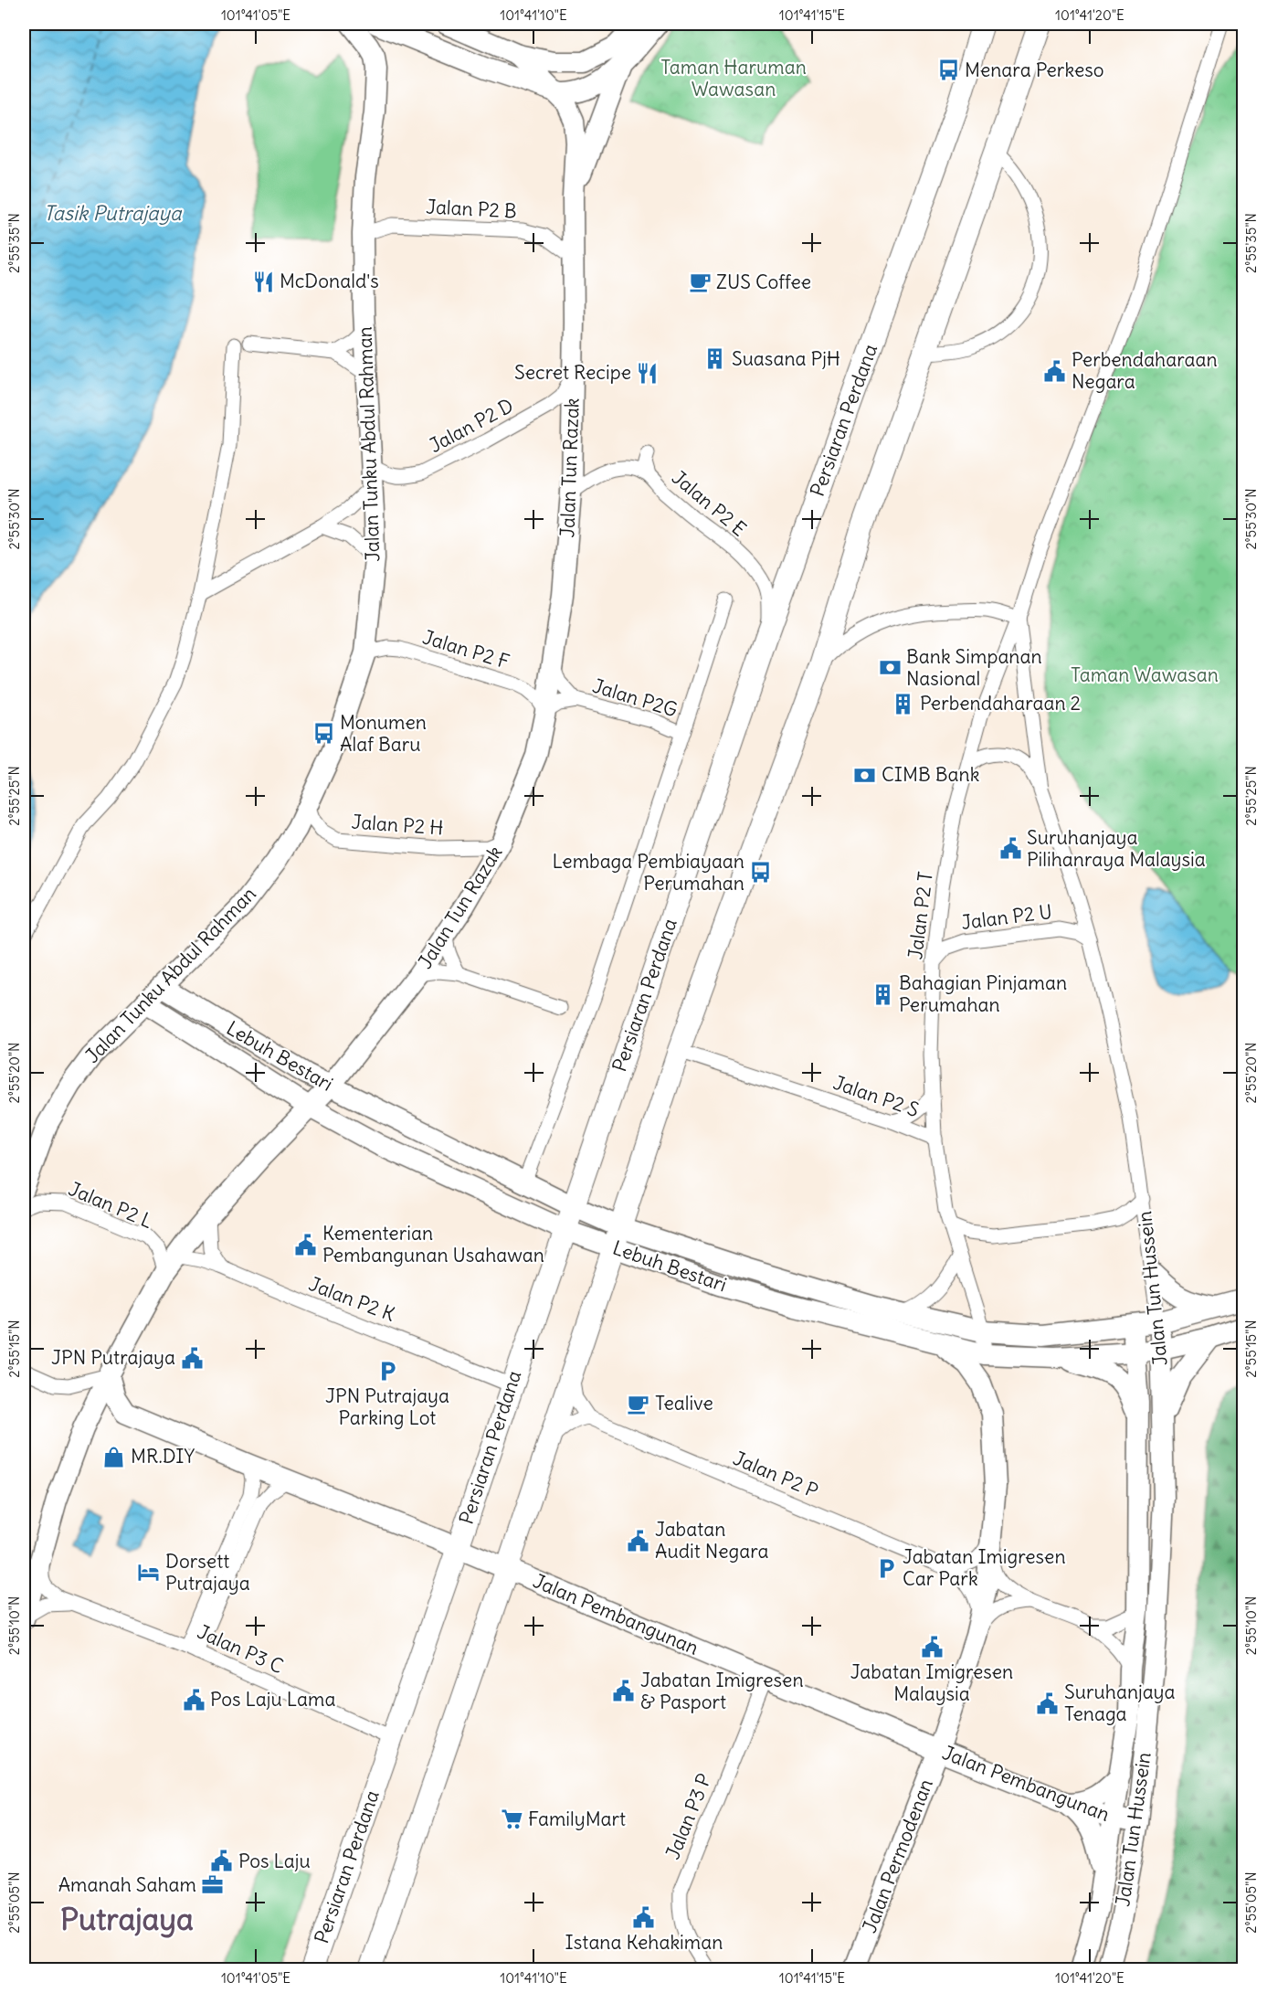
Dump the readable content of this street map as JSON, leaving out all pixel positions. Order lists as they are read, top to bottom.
{
  "streets": {
    "main road": ["Persiaran Perdana"],
    "street": [
      "Jalan P2 B",
      "Jalan P2 D",
      "Jalan Tunku Abdul Rahman",
      "Jalan Tun Razak",
      "Jalan P2 E",
      "Jalan P2 F",
      "Jalan P2G",
      "Jalan P2 H",
      "Jalan P2 T",
      "Jalan P2 U",
      "Lebuh Bestari",
      "Jalan P2 S",
      "Jalan P2 L",
      "Jalan Tun Hussein",
      "Jalan P2 K",
      "Jalan P2 P",
      "Jalan Pembangunan",
      "Jalan P3 C",
      "Jalan P3 P",
      "Jalan Permodenan"
    ]
  },
  "crossings": [
    ["Jalan P2 B", "Jalan Tunku Abdul Rahman"],
    ["Jalan P2 B", "Jalan Tun Razak"],
    ["Persiaran Perdana", "Jalan P2 E"],
    ["Persiaran Perdana", "Lebuh Bestari"],
    ["Persiaran Perdana", "Jalan P2 K"],
    ["Persiaran Perdana", "Jalan Pembangunan"],
    ["Persiaran Perdana", "Jalan P3 C"],
    ["Jalan P2 D", "Jalan Tunku Abdul Rahman"],
    ["Jalan P2 D", "Jalan Tun Razak"],
    ["Jalan Tunku Abdul Rahman", "Jalan P2 F"],
    ["Jalan Tunku Abdul Rahman", "Jalan P2 H"],
    ["Jalan Tunku Abdul Rahman", "Lebuh Bestari"],
    ["Jalan Tun Razak", "Jalan P2 E"],
    ["Jalan Tun Razak", "Jalan P2 F"],
    ["Jalan Tun Razak", "Jalan P2 H"],
    ["Jalan Tun Razak", "Lebuh Bestari"],
    ["Jalan Tun Razak", "Jalan P2 L"],
    ["Jalan Tun Razak", "Jalan P2 K"],
    ["Jalan Tun Razak", "Jalan P3 C"],
    ["Jalan P2 T", "Jalan P2 U"],
    ["Jalan P2 T", "Lebuh Bestari"],
    ["Jalan P2 T", "Jalan P2 S"],
    ["Jalan P2 T", "Jalan Tun Hussein"],
    ["Jalan P2 U", "Jalan Tun Hussein"],
    ["Lebuh Bestari", "Jalan Tun Hussein"],
    ["Lebuh Bestari", "Jalan Permodenan"],
    ["Jalan P2 L", "Jalan P2 K"],
    ["Jalan Tun Hussein", "Jalan Pembangunan"],
    ["Jalan P2 P", "Jalan Permodenan"],
    ["Jalan Pembangunan", "Jalan P3 P"],
    ["Jalan Pembangunan", "Jalan Permodenan"]
  ],
  "districts": ["Putrajaya"],
  "water": ["Tasik Putrajaya"],
  "parks": ["Taman Haruman Wawasan", "Taman Wawasan"],
  "places": {
    "bus stop": ["Menara Perkeso", "Monumen Alaf Baru", "Lembaga Pembiayaan Perumahan"],
    "restaurant": ["McDonald's", "Secret Recipe"],
    "cafe": ["ZUS Coffee", "Tealive"],
    "building": ["Suasana PjH", "Perbendaharaan 2", "Bahagian Pinjaman Perumahan"],
    "public building": [
      "Perbendaharaan Negara",
      "Suruhanjaya Pilihanraya Malaysia",
      "Kementerian Pembangunan Usahawan",
      "JPN Putrajaya",
      "Jabatan Audit Negara",
      "Jabatan Imigresen Malaysia",
      "Jabatan Imigresen & Pasport",
      "Pos Laju Lama",
      "Suruhanjaya Tenaga",
      "Pos Laju",
      "Istana Kehakiman"
    ],
    "bank": ["Bank Simpanan Nasional", "CIMB Bank"],
    "parking": ["JPN Putrajaya Parking Lot", "Jabatan Imigresen Car Park"],
    "shop": ["MR.DIY"],
    "hotel": ["Dorsett Putrajaya"],
    "supermarket": ["FamilyMart"],
    "office": ["Amanah Saham"]
  },
  "coordinates": [
    "101°41'05\"E",
    "101°41'10\"E",
    "101°41'15\"E",
    "101°41'20\"E",
    "2°55'35\"N",
    "2°55'30\"N",
    "2°55'25\"N",
    "2°55'20\"N",
    "2°55'15\"N",
    "2°55'10\"N",
    "2°55'05\"N"
  ]
}
